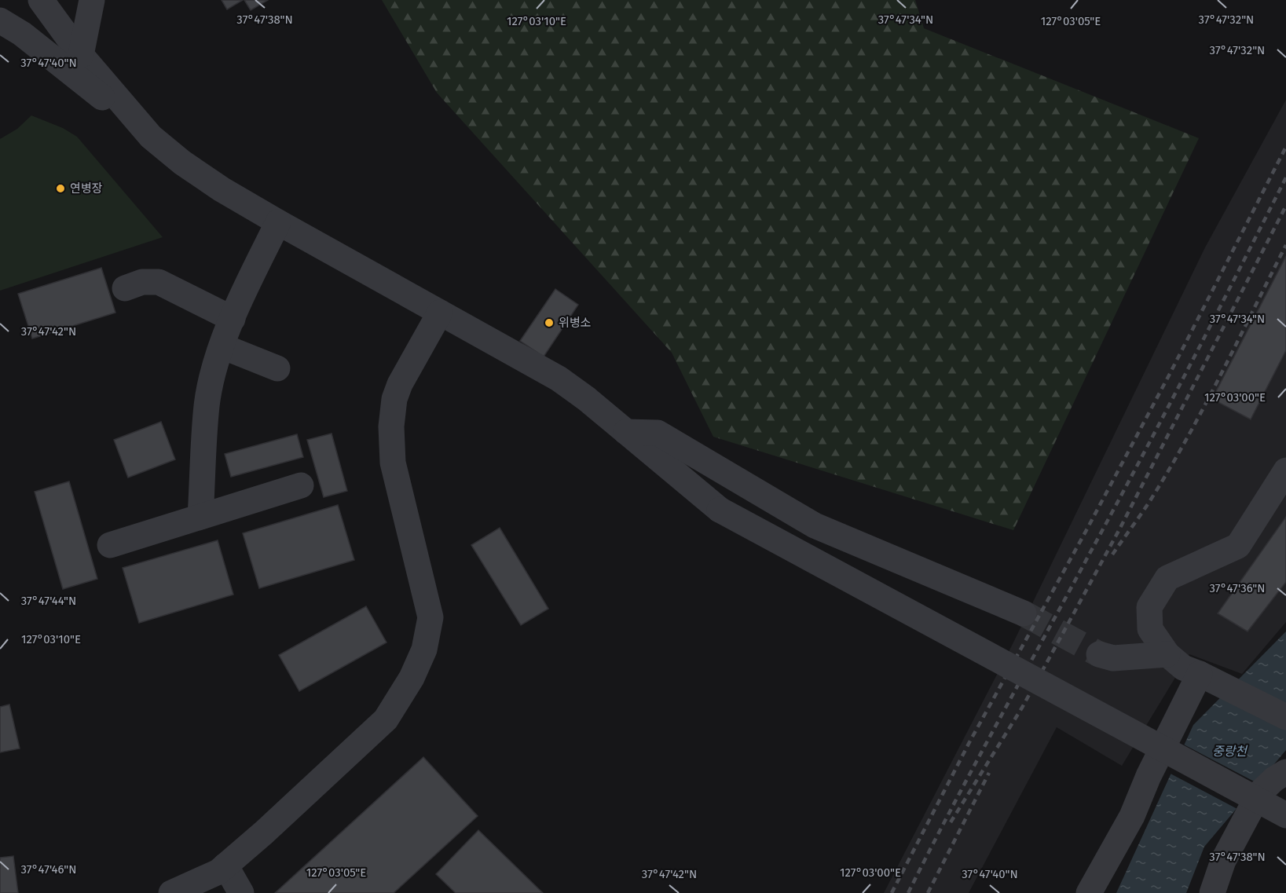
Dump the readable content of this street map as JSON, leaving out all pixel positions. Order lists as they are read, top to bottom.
{
  "water": ["중랑천"],
  "places": ["연병장", "위병소"],
  "coordinates": [
    "37°47'38\"N",
    "37°47'34\"N",
    "37°47'32\"N",
    "127°03'10\"E",
    "127°03'05\"E",
    "37°47'40\"N",
    "37°47'42\"N",
    "127°03'00\"E",
    "37°47'36\"N",
    "37°47'44\"N",
    "37°47'46\"N"
  ]
}
